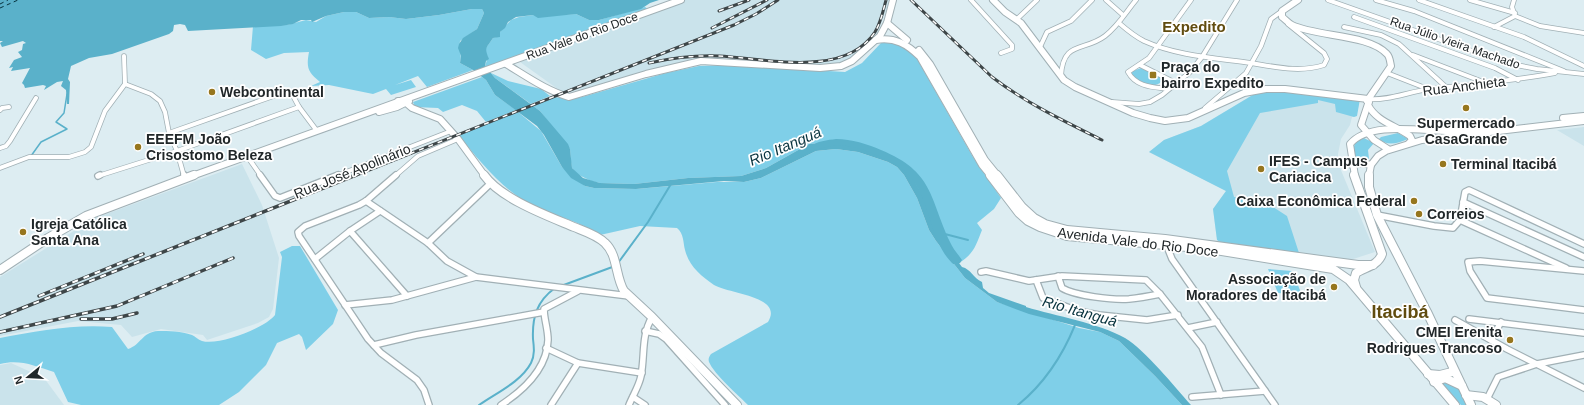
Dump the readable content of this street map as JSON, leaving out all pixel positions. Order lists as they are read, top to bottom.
{
  "streets": {
    "street": [
      "Rua Vale do Rio Doce",
      "Rua Júlio Vieira Machado",
      "Rua Anchieta",
      "Rua José Apolinário",
      "Avenida Vale do Rio Doce"
    ]
  },
  "crossings": [
    ["Rua Júlio Vieira Machado", "Rua Anchieta"]
  ],
  "districts": ["Expedito", "Itacibá"],
  "water": ["Rio Itanguá"],
  "places": {
    "transit": ["Praça do bairro Expedito"],
    "other": [
      "Webcontinental",
      "Supermercado CasaGrande",
      "EEEFM João Crisostomo Beleza",
      "Terminal Itacibá",
      "IFES - Campus Cariacica",
      "Caixa Econômica Federal",
      "Correios",
      "Igreja Católica Santa Ana",
      "Associação de Moradores de Itacibá",
      "CMEI Erenita Rodrigues Trancoso"
    ]
  },
  "north": "left"
}
